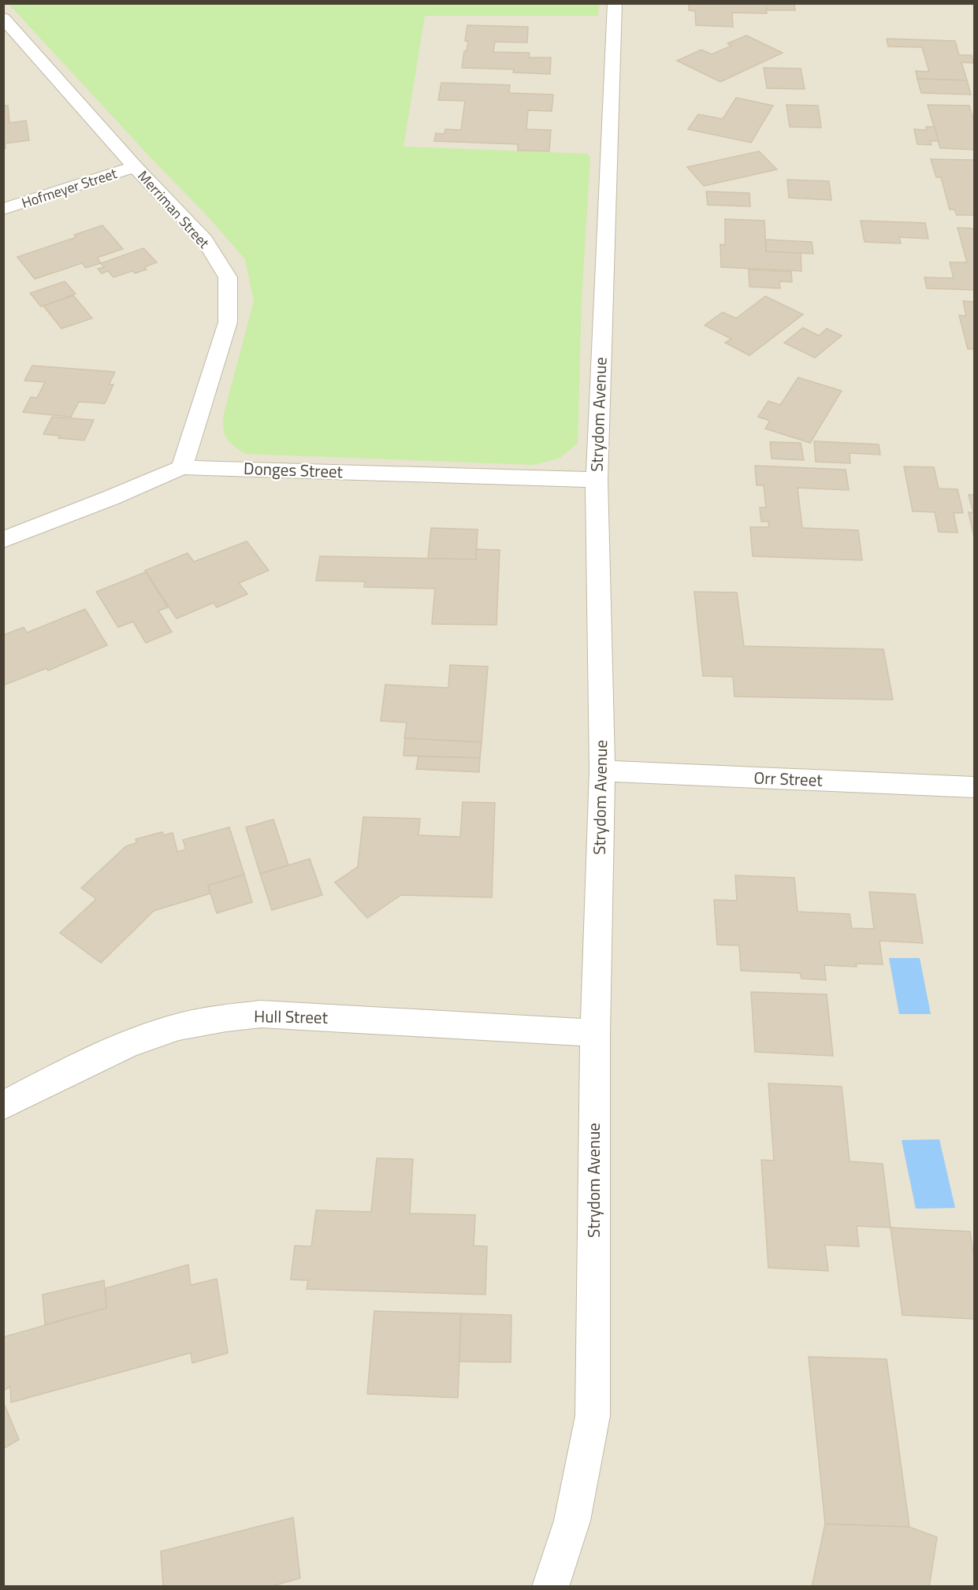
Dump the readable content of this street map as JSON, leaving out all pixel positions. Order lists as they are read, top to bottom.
{
  "streets": {
    "street": [
      "Hofmeyer Street",
      "Merriman Street",
      "Strydom Avenue",
      "Donges Street",
      "Orr Street",
      "Hull Street"
    ]
  },
  "crossings": [
    ["Hofmeyer Street", "Merriman Street"],
    ["Merriman Street", "Donges Street"],
    ["Strydom Avenue", "Donges Street"],
    ["Strydom Avenue", "Orr Street"],
    ["Strydom Avenue", "Hull Street"]
  ]
}
